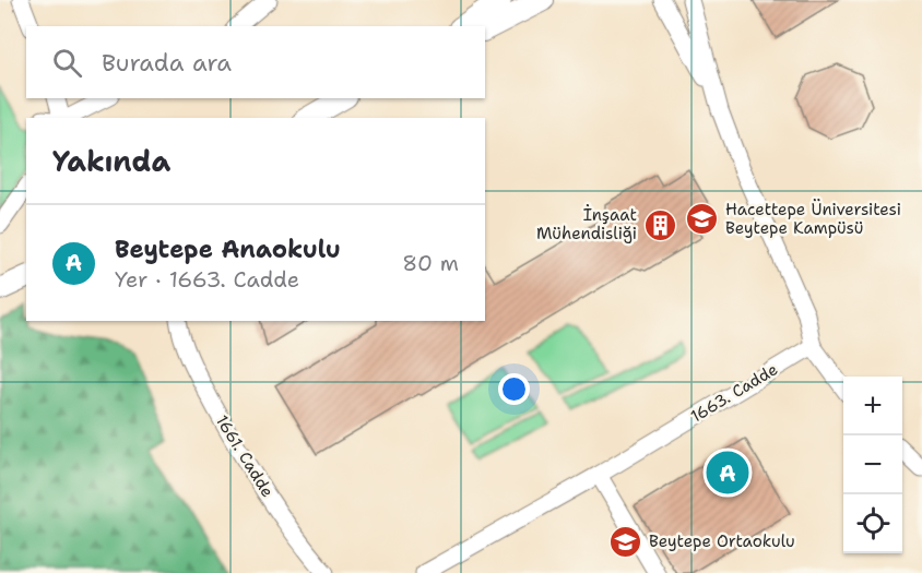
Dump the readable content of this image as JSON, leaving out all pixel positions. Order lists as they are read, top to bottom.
{
  "streets": {
    "street": ["1663. Cadde", "1661. Cadde"]
  },
  "places": {
    "school or university": ["Hacettepe Üniversitesi Beytepe Kampüsü", "Beytepe Ortaokulu"],
    "building": ["İnşaat Mühendisliği"]
  },
  "page": {
    "search": "Burada ara",
    "heading": "Yakında",
    "list": [
      {
        "mark": "A",
        "name": "Beytepe Anaokulu",
        "note": "Yer · 1663. Cadde",
        "value": "80 m"
      }
    ],
    "map_buttons": ["+", "−"],
    "pins": "A"
  }
}
